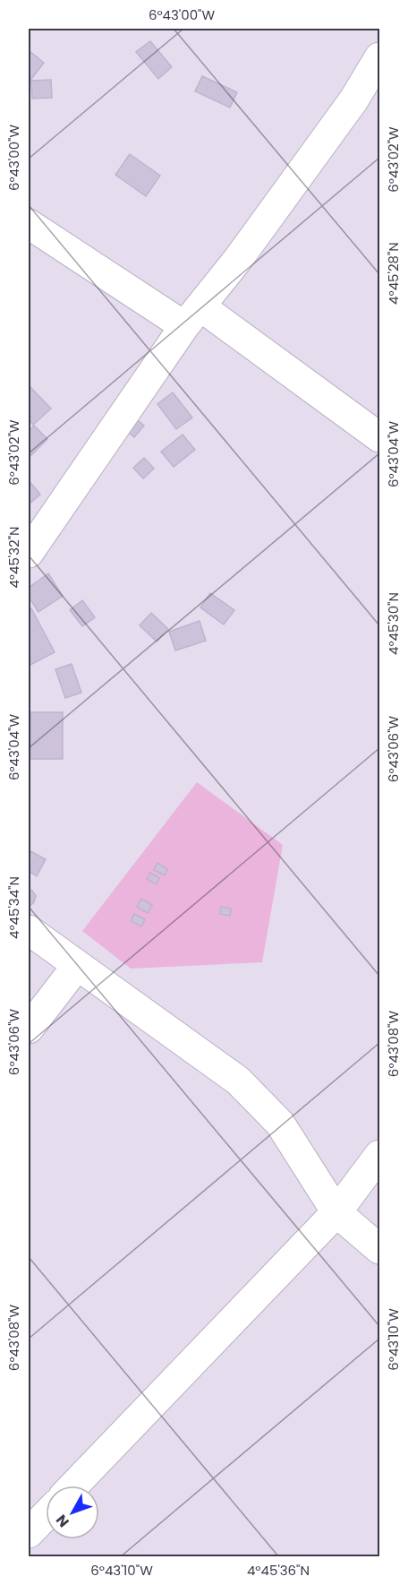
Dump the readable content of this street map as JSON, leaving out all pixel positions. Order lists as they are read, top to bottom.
{
  "north": "bottom left",
  "coordinates": [
    "6°43'00\"W",
    "6°43'02\"W",
    "4°45'28\"N",
    "6°43'04\"W",
    "4°45'32\"N",
    "4°45'30\"N",
    "6°43'06\"W",
    "4°45'34\"N",
    "6°43'08\"W",
    "6°43'10\"W",
    "4°45'36\"N"
  ]
}
